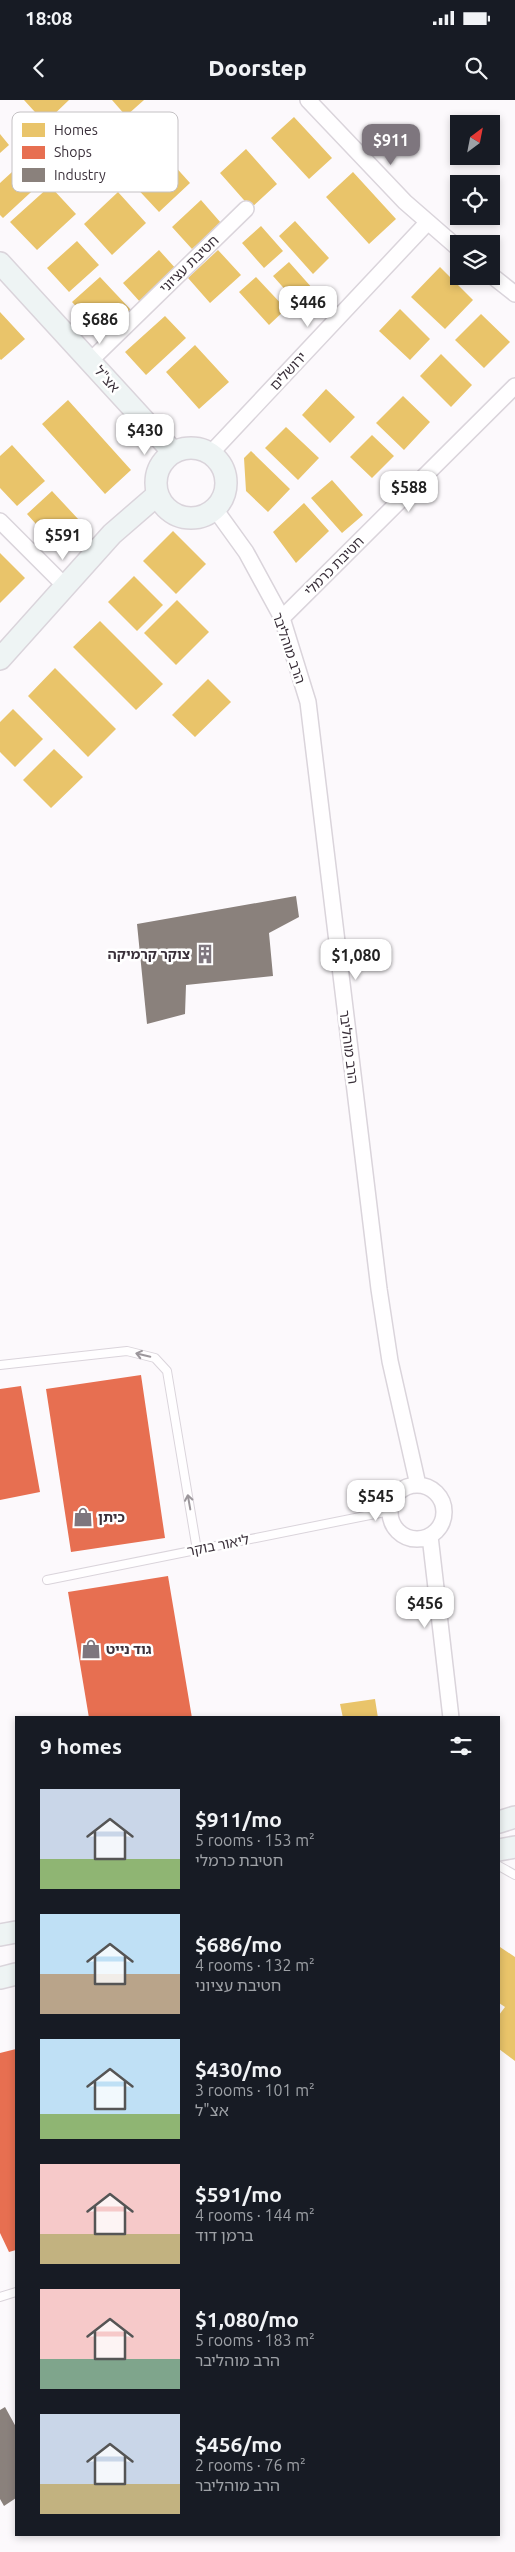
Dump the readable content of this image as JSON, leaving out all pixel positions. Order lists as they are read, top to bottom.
{
  "streets": {
    "street": [
      "חטיבת עציוני",
      "ירושלים",
      "אצ\"ל",
      "חטיבת כרמלי",
      "הרב מוהליבר"
    ],
    "lane": ["ליאור בוקר"]
  },
  "crossings": [
    ["חטיבת עציוני", "אצ\"ל"],
    ["ירושלים", "אצ\"ל"],
    ["ירושלים", "הרב מוהליבר"],
    ["אצ\"ל", "הרב מוהליבר"],
    ["חטיבת כרמלי", "הרב מוהליבר"],
    ["הרב מוהליבר", "ליאור בוקר"]
  ],
  "places": {
    "building": ["צוקר קרמיקה"],
    "shop": ["כיתן", "גוד נייט"]
  },
  "legend": ["Homes", "Shops", "Industry"],
  "north": "top right",
  "page": {
    "status": "18:08",
    "header": "Doorstep",
    "price": [
      "$911",
      "$446",
      "$686",
      "$430",
      "$588",
      "$591",
      "$1,080",
      "$545",
      "$456"
    ],
    "heading": "9 homes",
    "list": [
      {
        "name": "$911/mo",
        "note": "5 rooms · 153 m² · חטיבת כרמלי"
      },
      {
        "name": "$686/mo",
        "note": "4 rooms · 132 m² · חטיבת עציוני"
      },
      {
        "name": "$430/mo",
        "note": "3 rooms · 101 m² · אצ\"ל"
      },
      {
        "name": "$591/mo",
        "note": "4 rooms · 144 m² · ברמן דוד"
      },
      {
        "name": "$1,080/mo",
        "note": "5 rooms · 183 m² · הרב מוהליבר"
      },
      {
        "name": "$456/mo",
        "note": "2 rooms · 76 m² · הרב מוהליבר"
      }
    ]
  }
}
